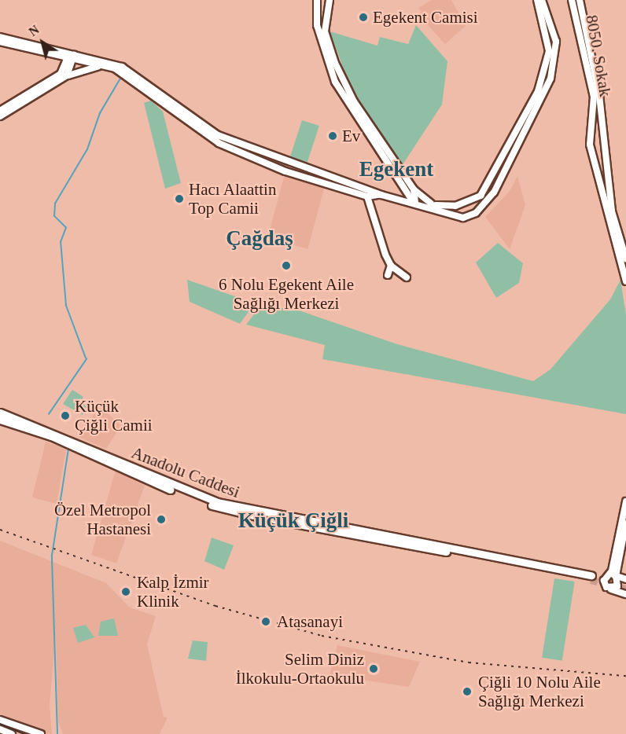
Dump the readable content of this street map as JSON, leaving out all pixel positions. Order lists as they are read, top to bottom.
{
  "streets": {
    "highway": ["Anadolu Caddesi"],
    "street": ["8050. Sokak"]
  },
  "districts": ["Egekent", "Çağdaş", "Küçük Çiğli"],
  "places": [
    "Egekent Camisi",
    "Ev",
    "Hacı Alaattin Top Camii",
    "6 Nolu Egekent Aile Sağlığı Merkezi",
    "Küçük Çiğli Camii",
    "Özel Metropol Hastanesi",
    "Kalp İzmir Klinik",
    "Atasanayi",
    "Selim Diniz İlkokulu-Ortaokulu",
    "Çiğli 10 Nolu Aile Sağlığı Merkezi"
  ],
  "north": "top left"
}
